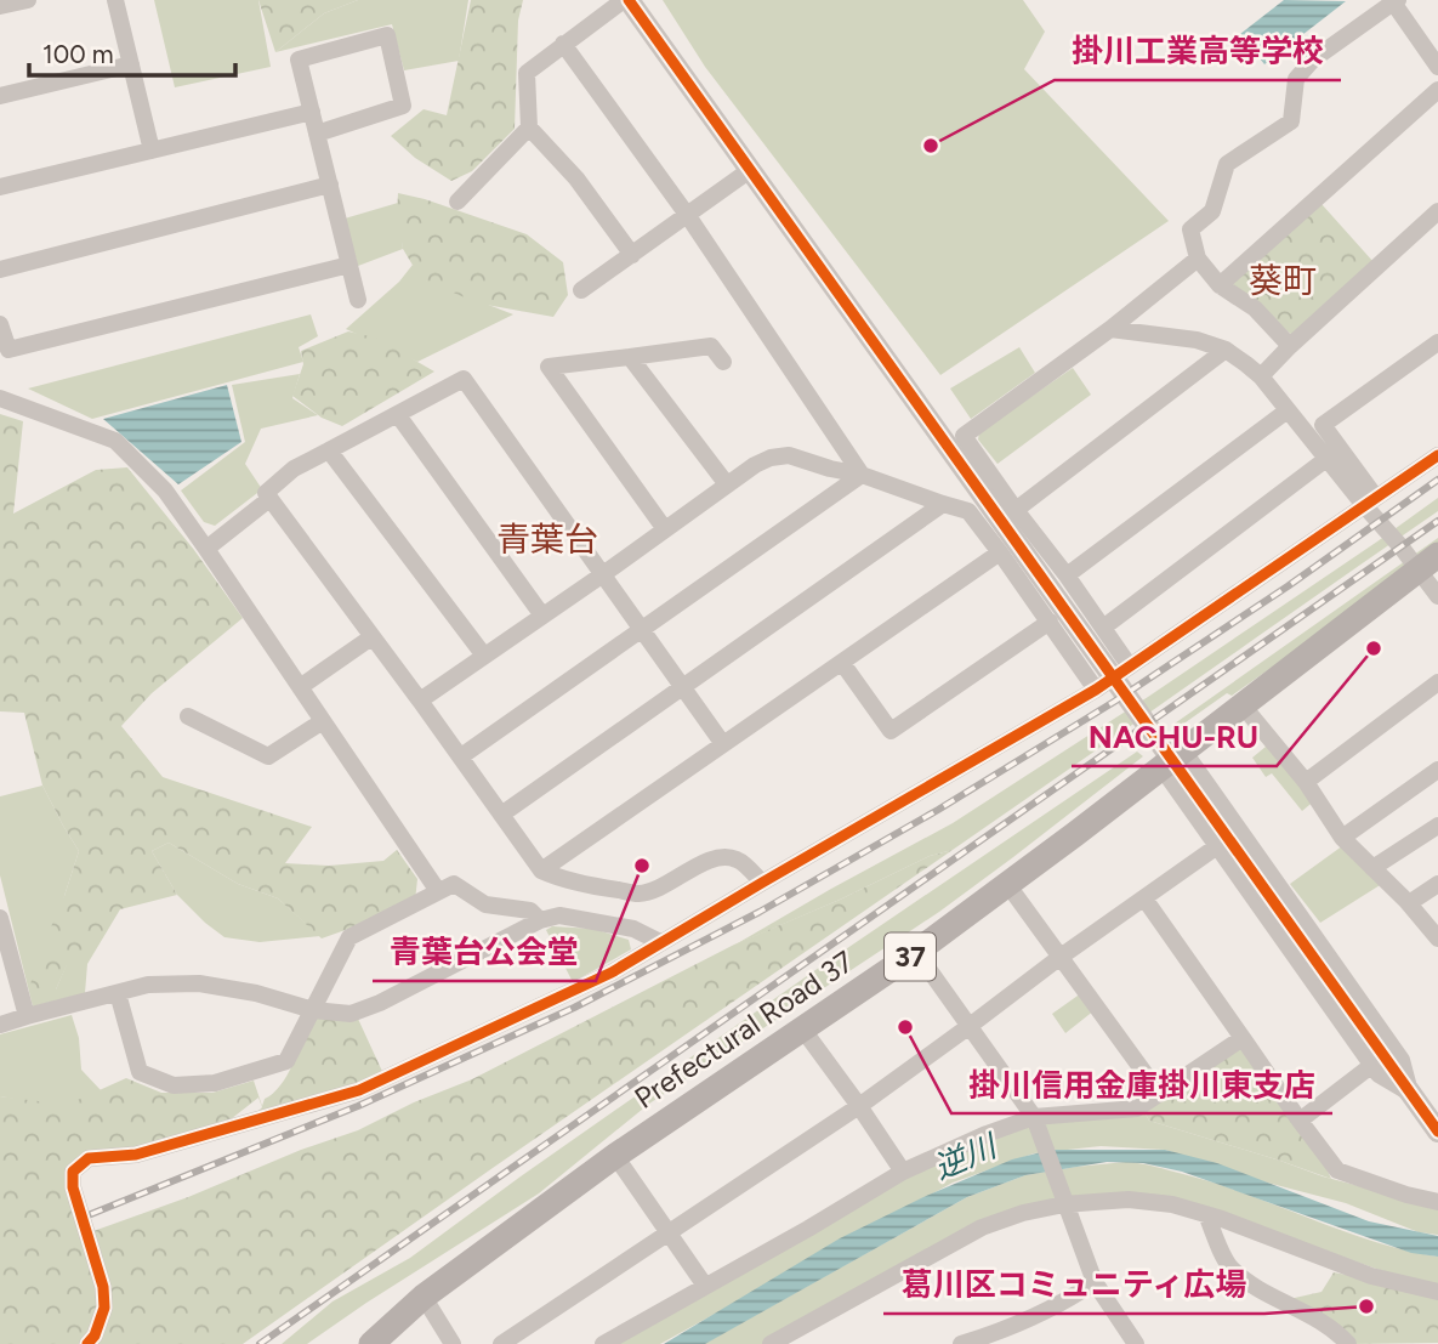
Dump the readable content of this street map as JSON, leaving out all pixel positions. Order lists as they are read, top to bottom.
{
  "streets": {
    "main road": ["37", "Prefectural Road 37"]
  },
  "districts": ["葵町", "青葉台"],
  "water": ["逆川"],
  "places": [
    "掛川工業高等学校",
    "NACHU-RU",
    "青葉台公会堂",
    "掛川信用金庫掛川東支店",
    "葛川区コミュニティ広場"
  ],
  "scale_bar": "100 m"
}
